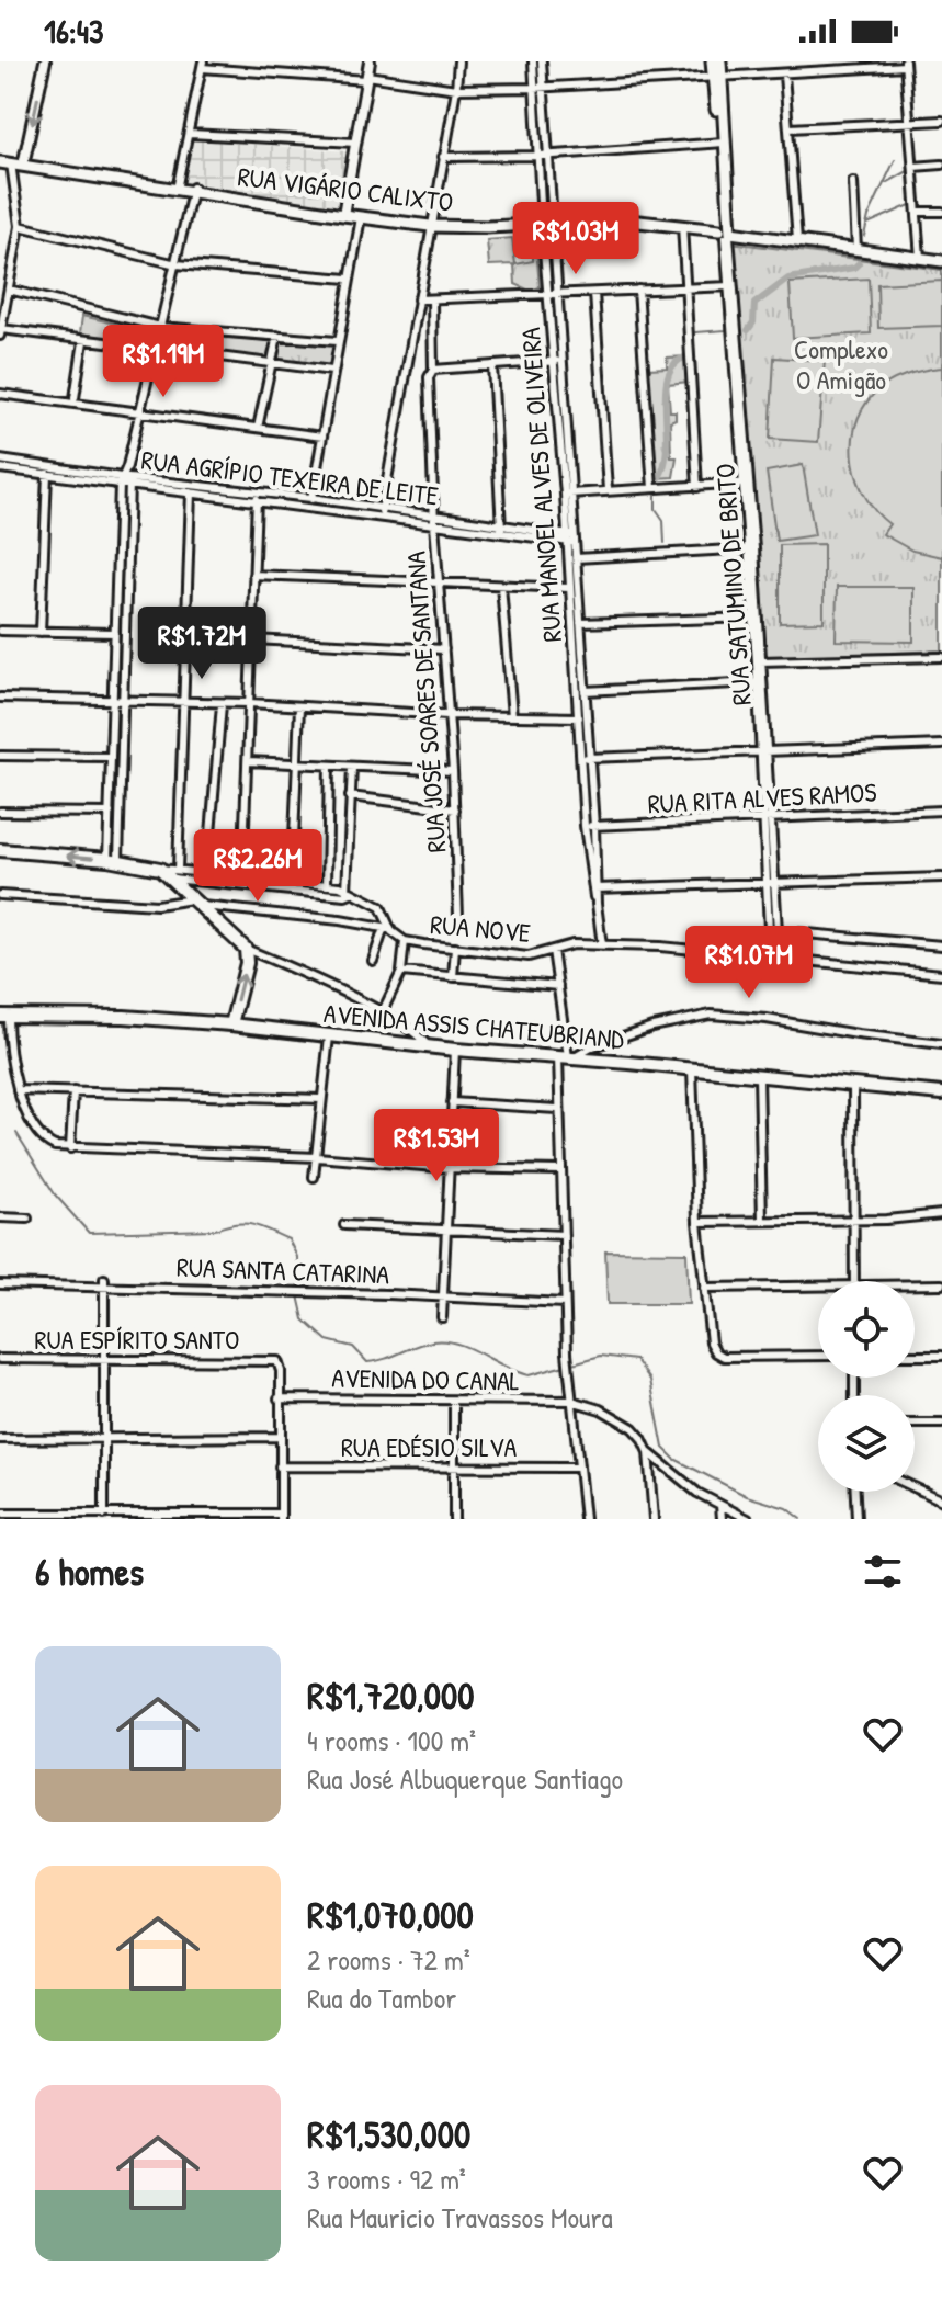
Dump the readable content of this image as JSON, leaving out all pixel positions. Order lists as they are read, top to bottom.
{
  "streets": {
    "main road": ["RUA VIGÁRIO CALIXTO", "RUA SATUMINO DE BRITO", "AVENIDA ASSIS CHATEUBRIAND"],
    "street": [
      "RUA AGRÍPIO TEXEIRA DE LEITE",
      "RUA MANOEL ALVES DE OLIVEIRA",
      "RUA JOSÉ SOARES DE SANTANA",
      "RUA RITA ALVES RAMOS",
      "RUA NOVE",
      "RUA SANTA CATARINA",
      "RUA ESPÍRITO SANTO",
      "AVENIDA DO CANAL",
      "RUA EDÉSIO SILVA"
    ]
  },
  "crossings": [
    ["RUA VIGÁRIO CALIXTO", "RUA MANOEL ALVES DE OLIVEIRA"],
    ["RUA VIGÁRIO CALIXTO", "RUA SATUMINO DE BRITO"],
    ["RUA AGRÍPIO TEXEIRA DE LEITE", "RUA MANOEL ALVES DE OLIVEIRA"],
    ["RUA AGRÍPIO TEXEIRA DE LEITE", "RUA JOSÉ SOARES DE SANTANA"],
    ["RUA MANOEL ALVES DE OLIVEIRA", "RUA RITA ALVES RAMOS"],
    ["RUA MANOEL ALVES DE OLIVEIRA", "RUA NOVE"],
    ["RUA SATUMINO DE BRITO", "RUA RITA ALVES RAMOS"],
    ["RUA ESPÍRITO SANTO", "AVENIDA DO CANAL"]
  ],
  "parks": ["Complexo O Amigão"],
  "page": {
    "status": "16:43",
    "price": [
      "R$1.03M",
      "R$1.19M",
      "R$1.72M",
      "R$2.26M",
      "R$1.07M",
      "R$1.53M"
    ],
    "heading": "6 homes",
    "list": [
      {
        "name": "R$1,720,000",
        "note": "4 rooms · 100 m² · Rua José Albuquerque Santiago"
      },
      {
        "name": "R$1,070,000",
        "note": "2 rooms · 72 m² · Rua do Tambor"
      },
      {
        "name": "R$1,530,000",
        "note": "3 rooms · 92 m² · Rua Mauricio Travassos Moura"
      }
    ]
  }
}
